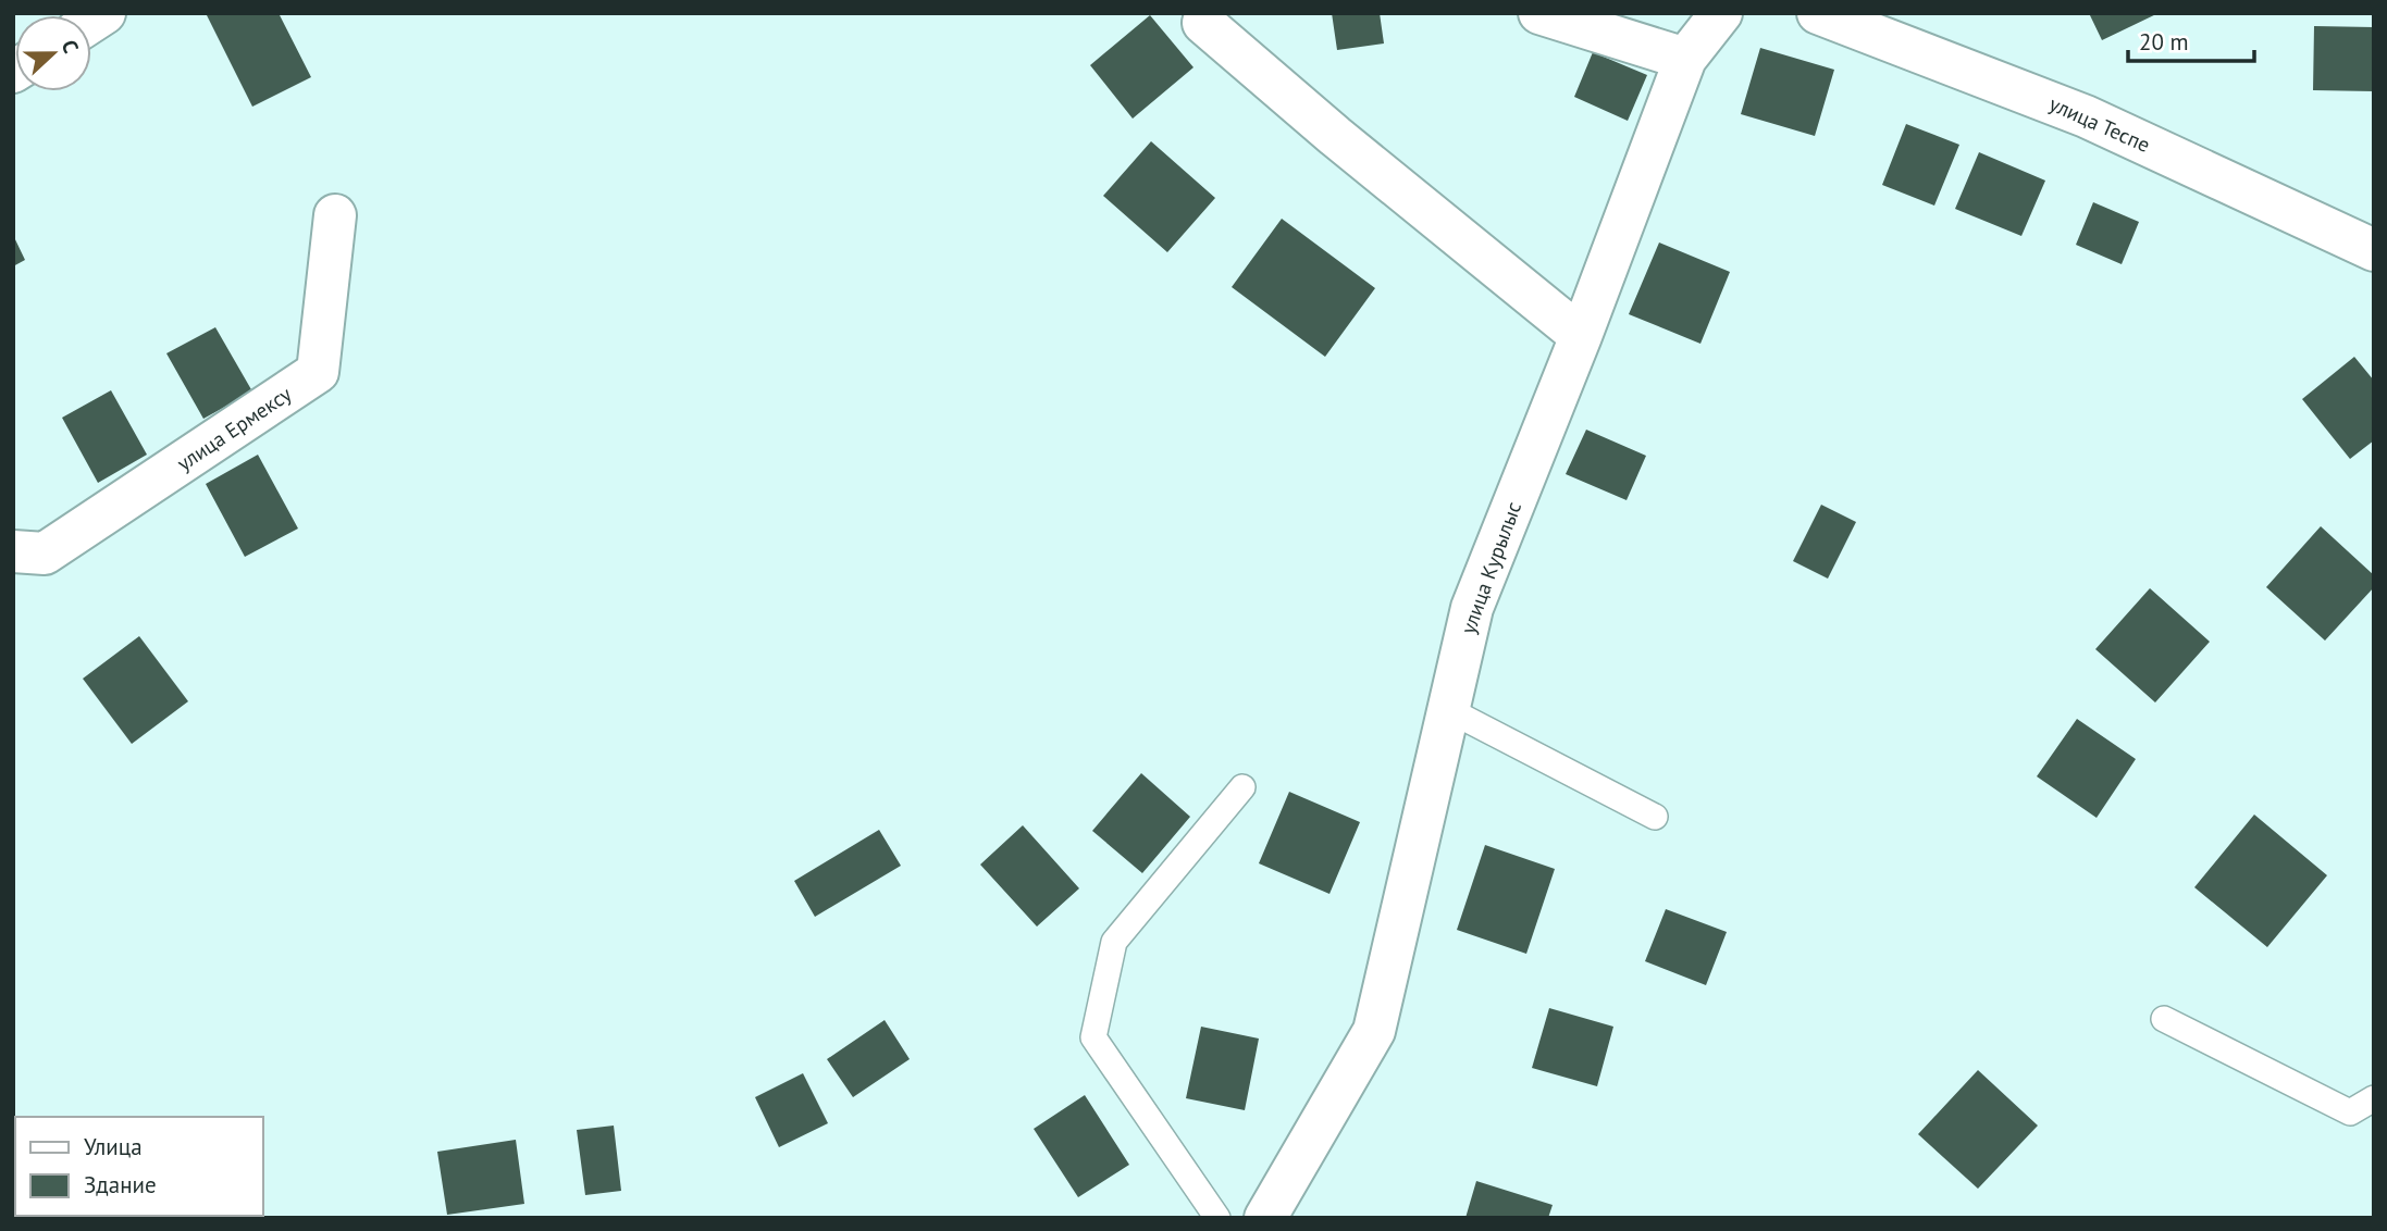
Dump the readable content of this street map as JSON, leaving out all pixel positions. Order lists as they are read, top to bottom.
{
  "streets": {
    "street": ["улица Теспе", "улица Ермексу", "улица Курылыс"]
  },
  "legend": ["Улица", "Здание"],
  "scale_bar": "20 m",
  "north": "right"
}
